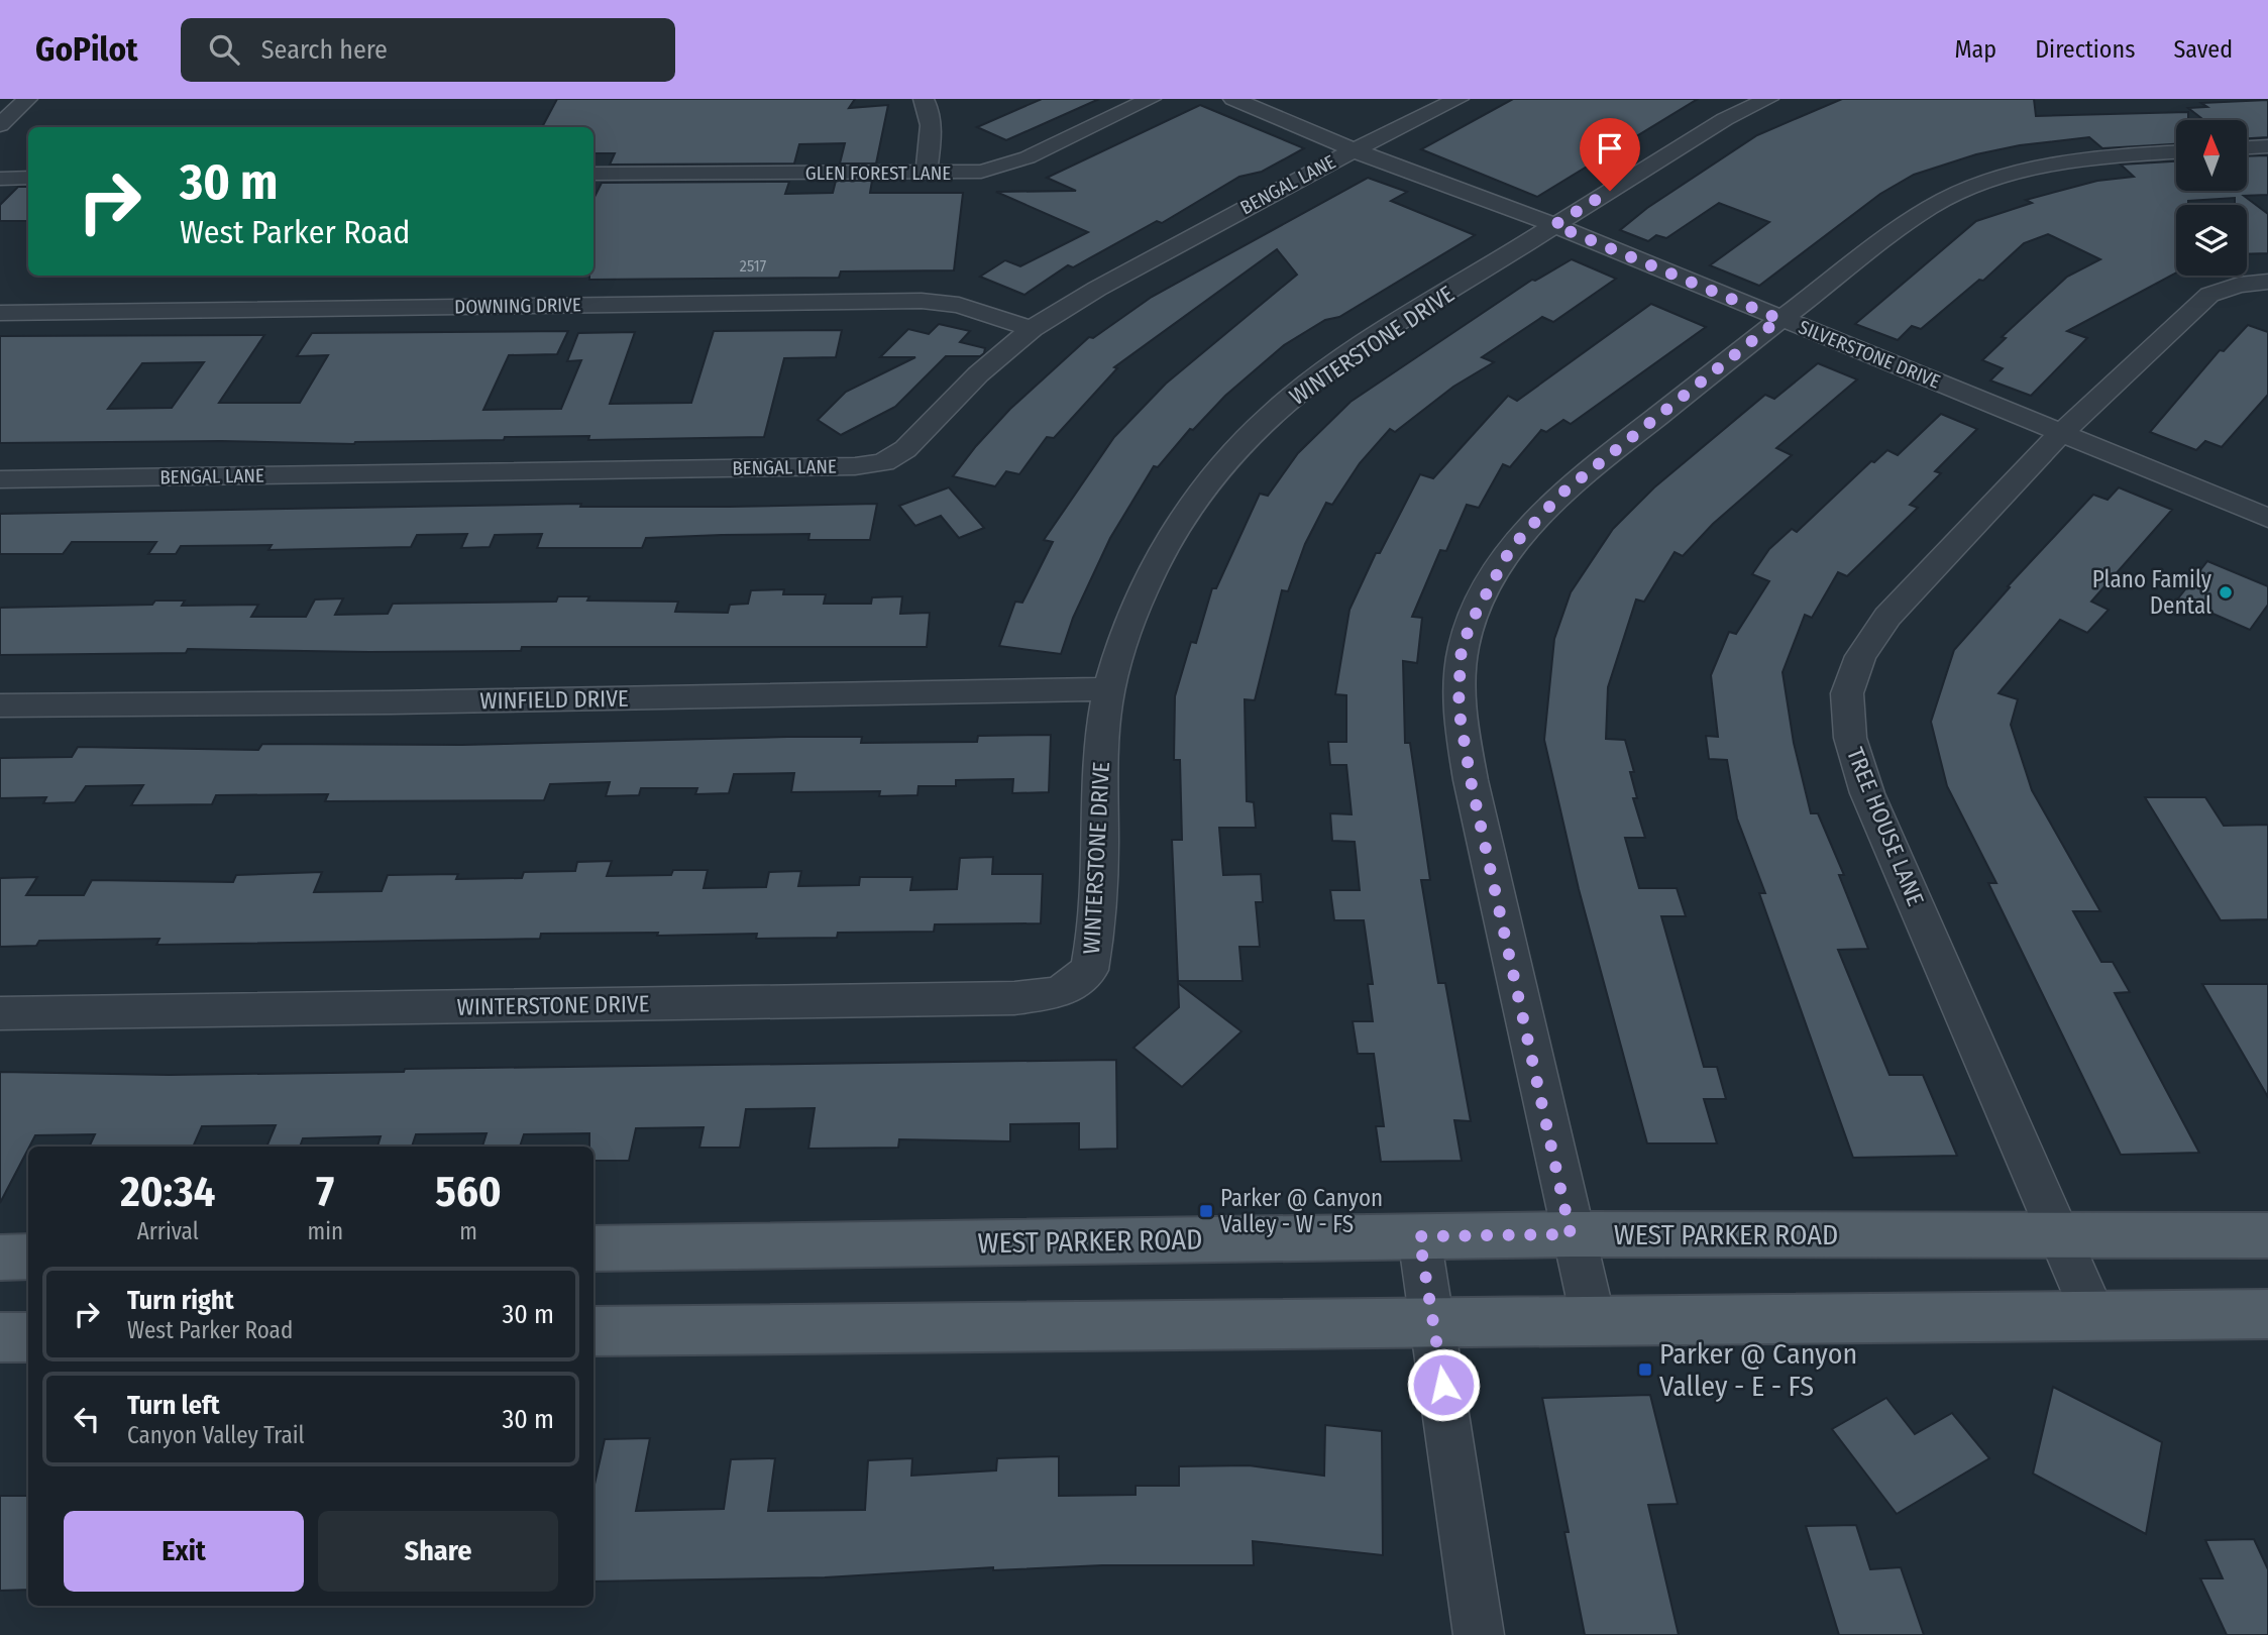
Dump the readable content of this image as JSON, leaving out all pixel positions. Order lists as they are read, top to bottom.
{
  "streets": {
    "main road": ["WEST PARKER ROAD"],
    "street": [
      "GLEN FOREST LANE",
      "BENGAL LANE",
      "DOWNING DRIVE",
      "WINTERSTONE DRIVE",
      "SILVERSTONE DRIVE",
      "WINFIELD DRIVE",
      "TREE HOUSE LANE"
    ]
  },
  "crossings": [
    ["BENGAL LANE", "DOWNING DRIVE"],
    ["BENGAL LANE", "SILVERSTONE DRIVE"],
    ["WINTERSTONE DRIVE", "SILVERSTONE DRIVE"],
    ["WINTERSTONE DRIVE", "WINFIELD DRIVE"],
    ["SILVERSTONE DRIVE", "TREE HOUSE LANE"],
    ["TREE HOUSE LANE", "WEST PARKER ROAD"]
  ],
  "places": {
    "other": ["Plano Family Dental"],
    "transit": ["Parker @ Canyon Valley - W - FS", "Parker @ Canyon Valley - E - FS"]
  },
  "house_numbers": ["2517"],
  "north": "top",
  "page": {
    "header": "GoPilot",
    "search": "Search here",
    "nav": ["Map", "Directions", "Saved"],
    "turn": ["30 m", "West Parker Road"],
    "eta": [
      "20:34",
      "Arrival",
      "7",
      "min",
      "560",
      "m"
    ],
    "list": [
      {
        "name": "Turn right",
        "note": "West Parker Road",
        "value": "30 m"
      },
      {
        "name": "Turn left",
        "note": "Canyon Valley Trail",
        "value": "30 m"
      }
    ],
    "buttons": ["Exit", "Share"]
  }
}
